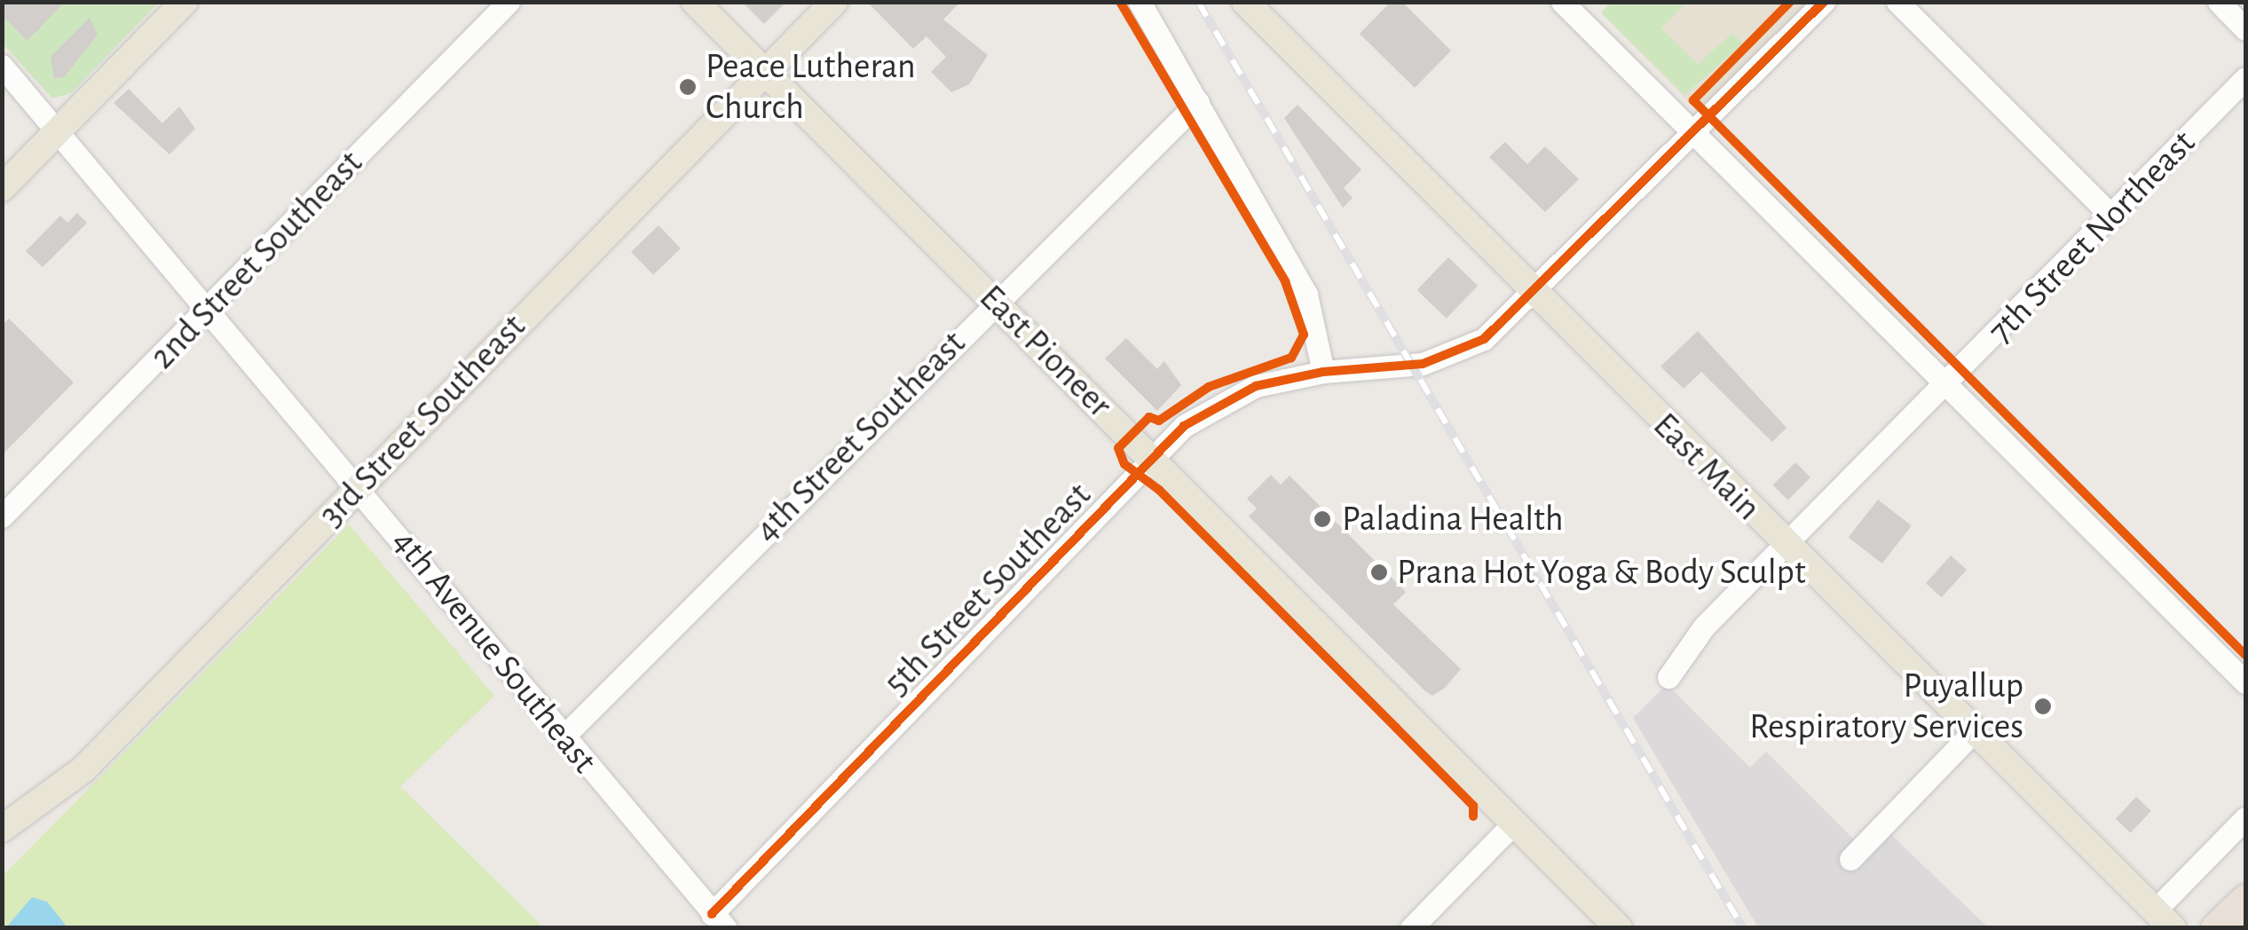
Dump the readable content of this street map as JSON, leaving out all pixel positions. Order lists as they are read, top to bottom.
{
  "streets": {
    "main road": ["East Pioneer", "3rd Street Southeast", "East Main"],
    "street": [
      "7th Street Northeast",
      "2nd Street Southeast",
      "4th Street Southeast",
      "5th Street Southeast",
      "4th Avenue Southeast"
    ]
  },
  "crossings": [
    ["7th Street Northeast", "East Main"],
    ["2nd Street Southeast", "4th Avenue Southeast"],
    ["East Pioneer", "3rd Street Southeast"],
    ["East Pioneer", "4th Street Southeast"],
    ["East Pioneer", "5th Street Southeast"],
    ["3rd Street Southeast", "4th Avenue Southeast"],
    ["4th Street Southeast", "4th Avenue Southeast"],
    ["East Main", "5th Street Southeast"],
    ["5th Street Southeast", "4th Avenue Southeast"]
  ],
  "places": [
    "Peace Lutheran Church",
    "Paladina Health",
    "Prana Hot Yoga & Body Sculpt",
    "Puyallup Respiratory Services"
  ]
}
